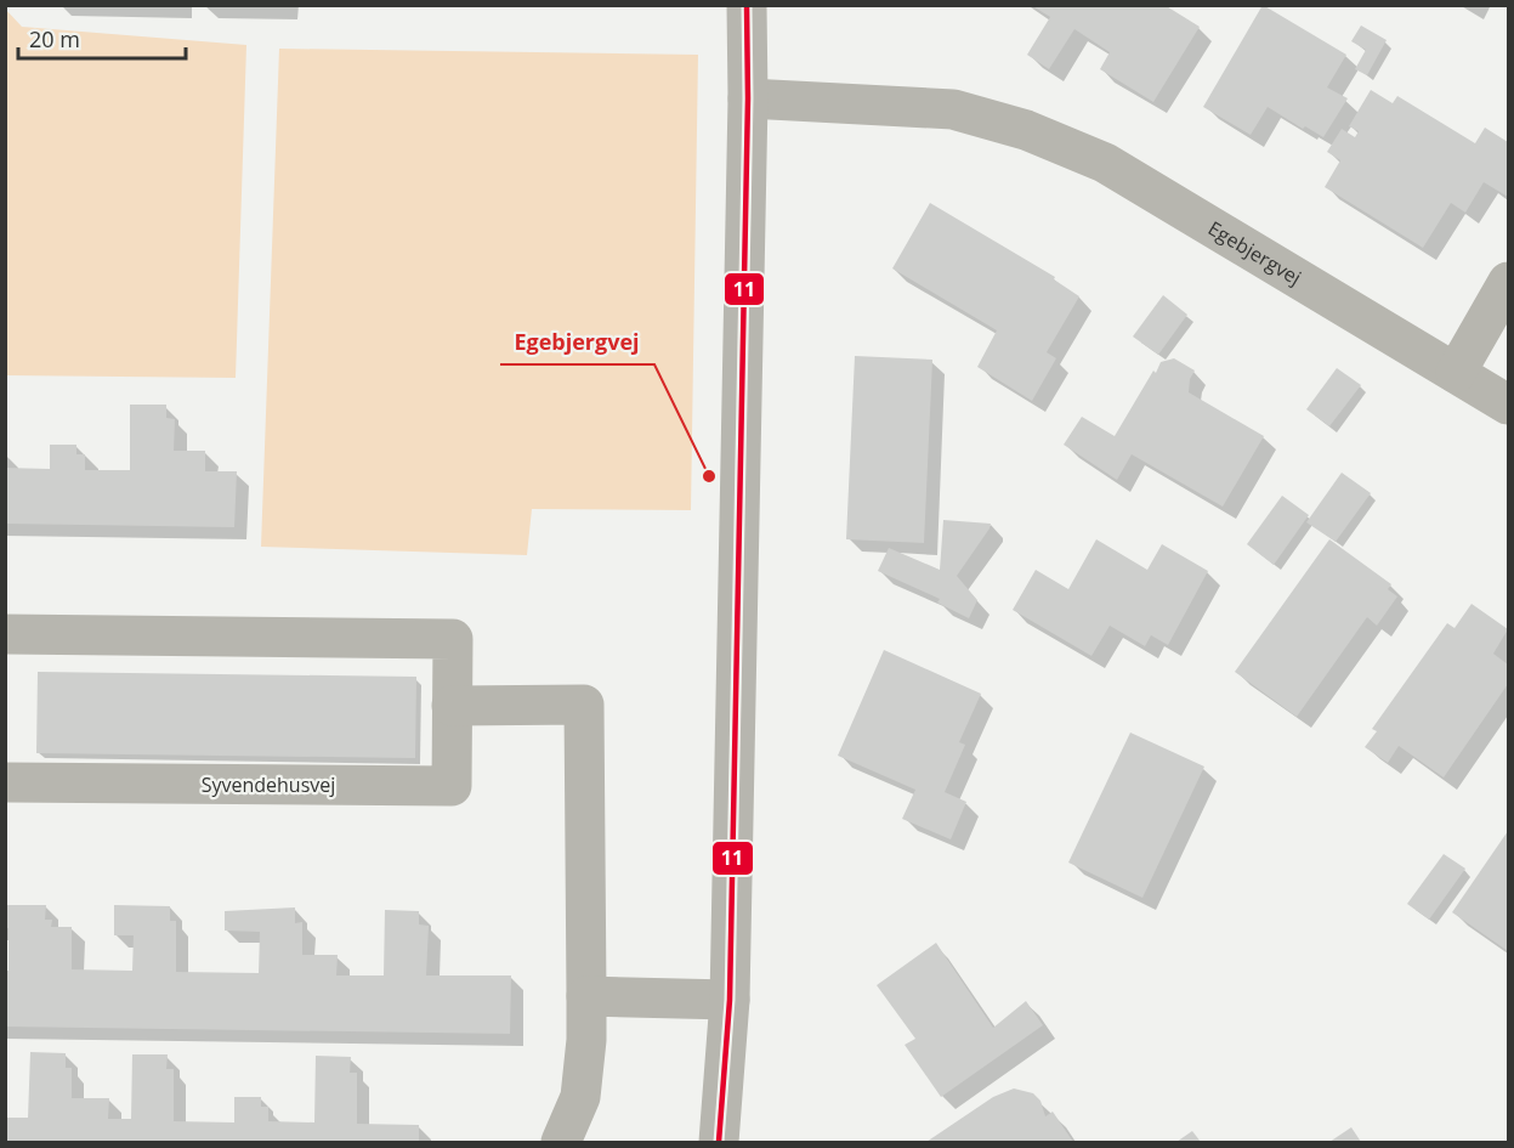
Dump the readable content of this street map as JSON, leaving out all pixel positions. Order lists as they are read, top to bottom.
{
  "streets": {
    "street": ["Egebjergvej", "Syvendehusvej"]
  },
  "places": ["Egebjergvej"],
  "lines": ["transit line 11"],
  "scale_bar": "20 m"
}
